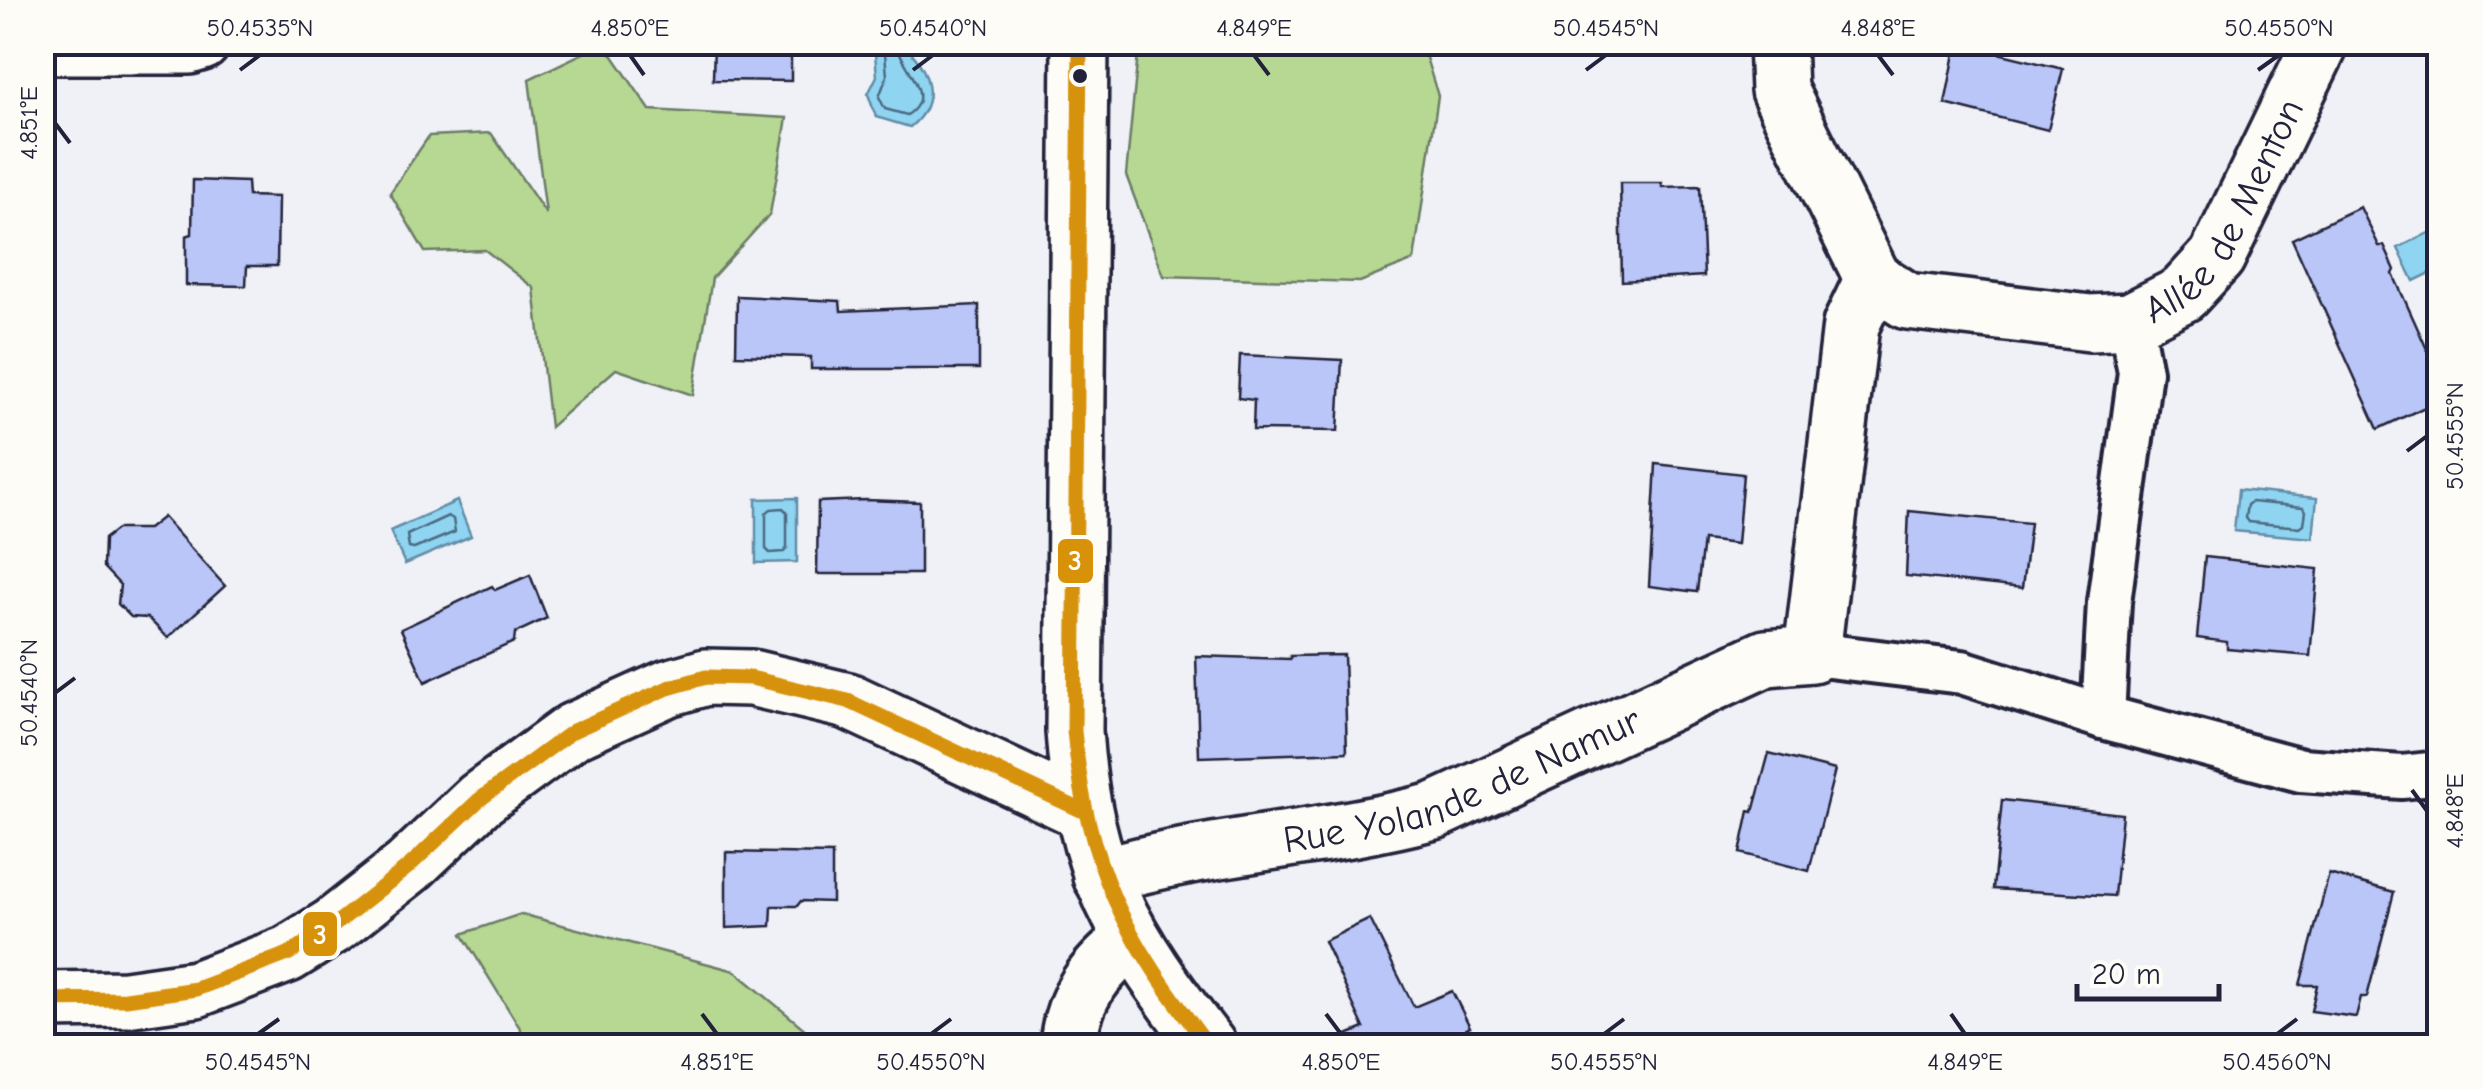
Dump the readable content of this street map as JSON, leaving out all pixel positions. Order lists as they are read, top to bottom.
{
  "streets": {
    "street": ["Allée de Menton", "Rue Yolande de Namur"]
  },
  "lines": ["transit line 3"],
  "scale_bar": "20 m",
  "coordinates": [
    "50.4535°N",
    "4.850°E",
    "50.4540°N",
    "4.849°E",
    "50.4545°N",
    "4.848°E",
    "50.4550°N",
    "4.851°E",
    "50.4555°N",
    "50.4560°N"
  ]
}
